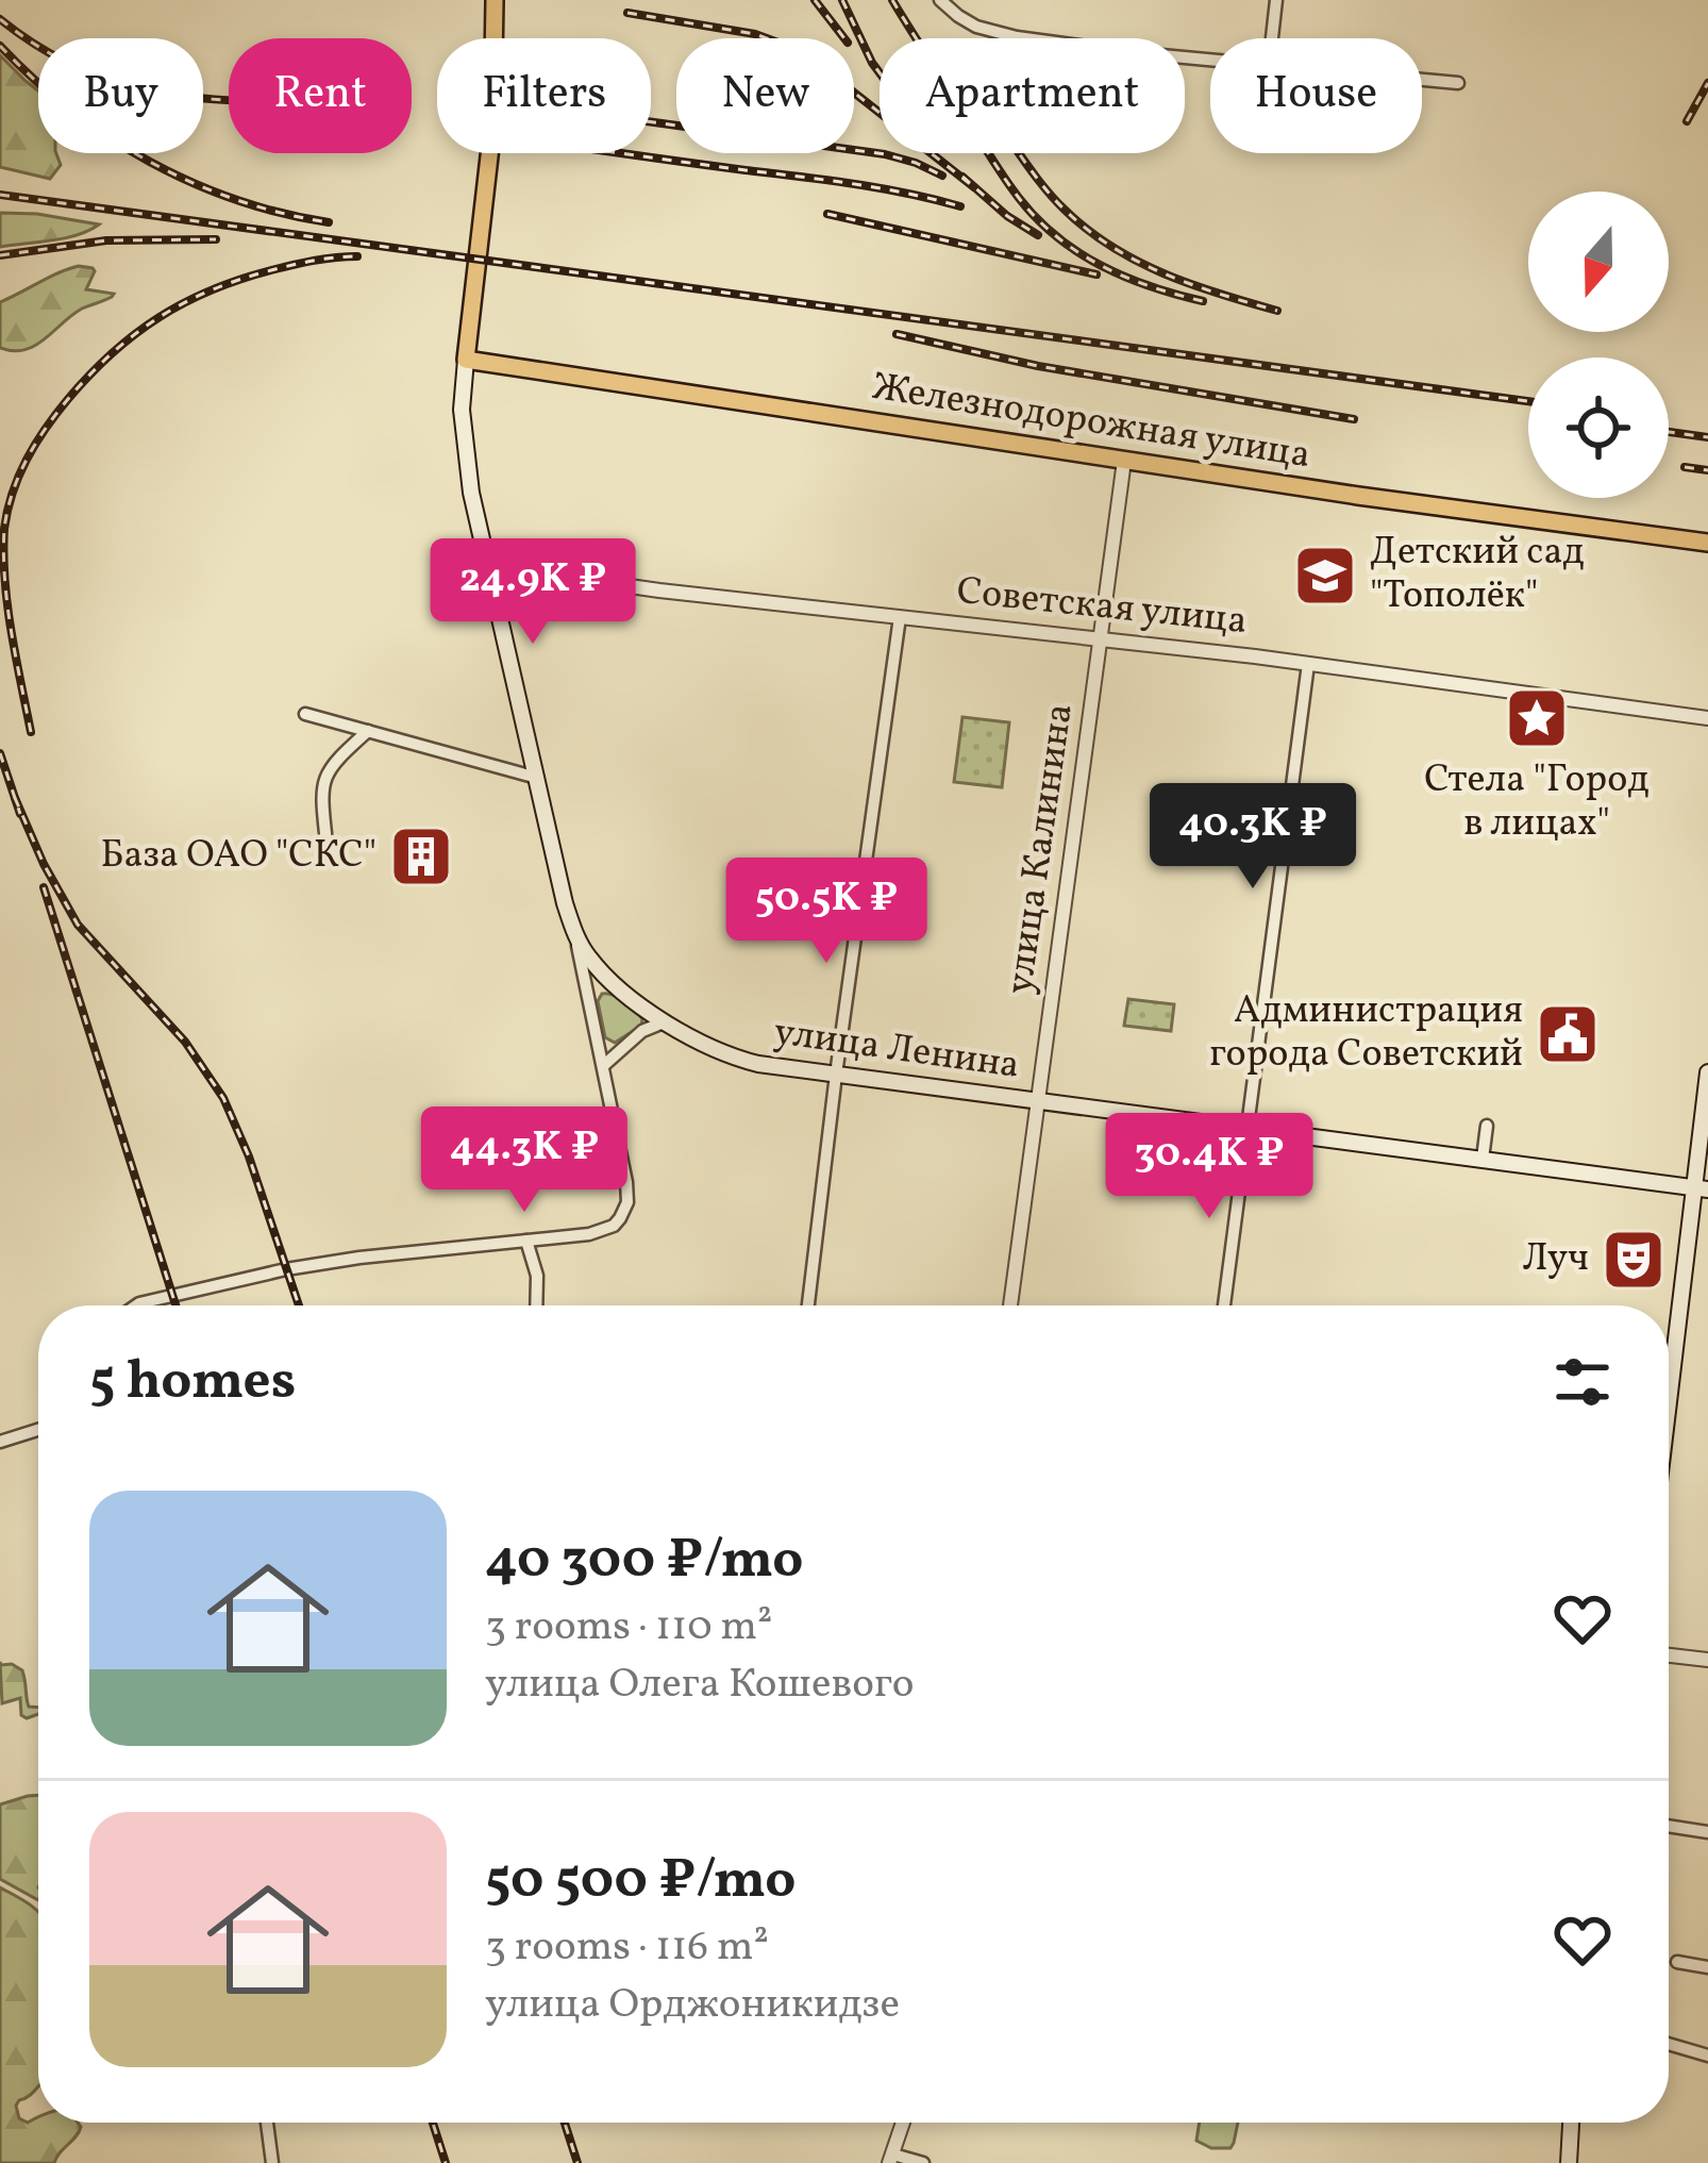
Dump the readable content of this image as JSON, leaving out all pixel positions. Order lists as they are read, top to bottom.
{
  "streets": {
    "main road": ["Железнодорожная улица", "улица Ленина"],
    "street": ["Советская улица", "улица Калинина"]
  },
  "crossings": [
    ["Железнодорожная улица", "улица Калинина"],
    ["Советская улица", "улица Калинина"],
    ["улица Калинина", "улица Ленина"]
  ],
  "places": {
    "school or university": ["Детский сад \"Тополёк\""],
    "place": ["Стела \"Город в лицах\""],
    "building": ["База ОАО \"СКС\""],
    "public building": ["Администрация города Советский"],
    "theatre": ["Луч"]
  },
  "north": "bottom",
  "page": {
    "chip": [
      "Buy",
      "Rent",
      "Filters",
      "New",
      "Apartment",
      "House"
    ],
    "price": [
      "24.9K ₽",
      "40.3K ₽",
      "50.5K ₽",
      "44.3K ₽",
      "30.4K ₽"
    ],
    "heading": "5 homes",
    "list": [
      {
        "name": "40 300 ₽/mo",
        "note": "3 rooms · 110 m² · улица Олега Кошевого"
      },
      {
        "name": "50 500 ₽/mo",
        "note": "3 rooms · 116 m² · улица Орджоникидзе"
      }
    ]
  }
}
